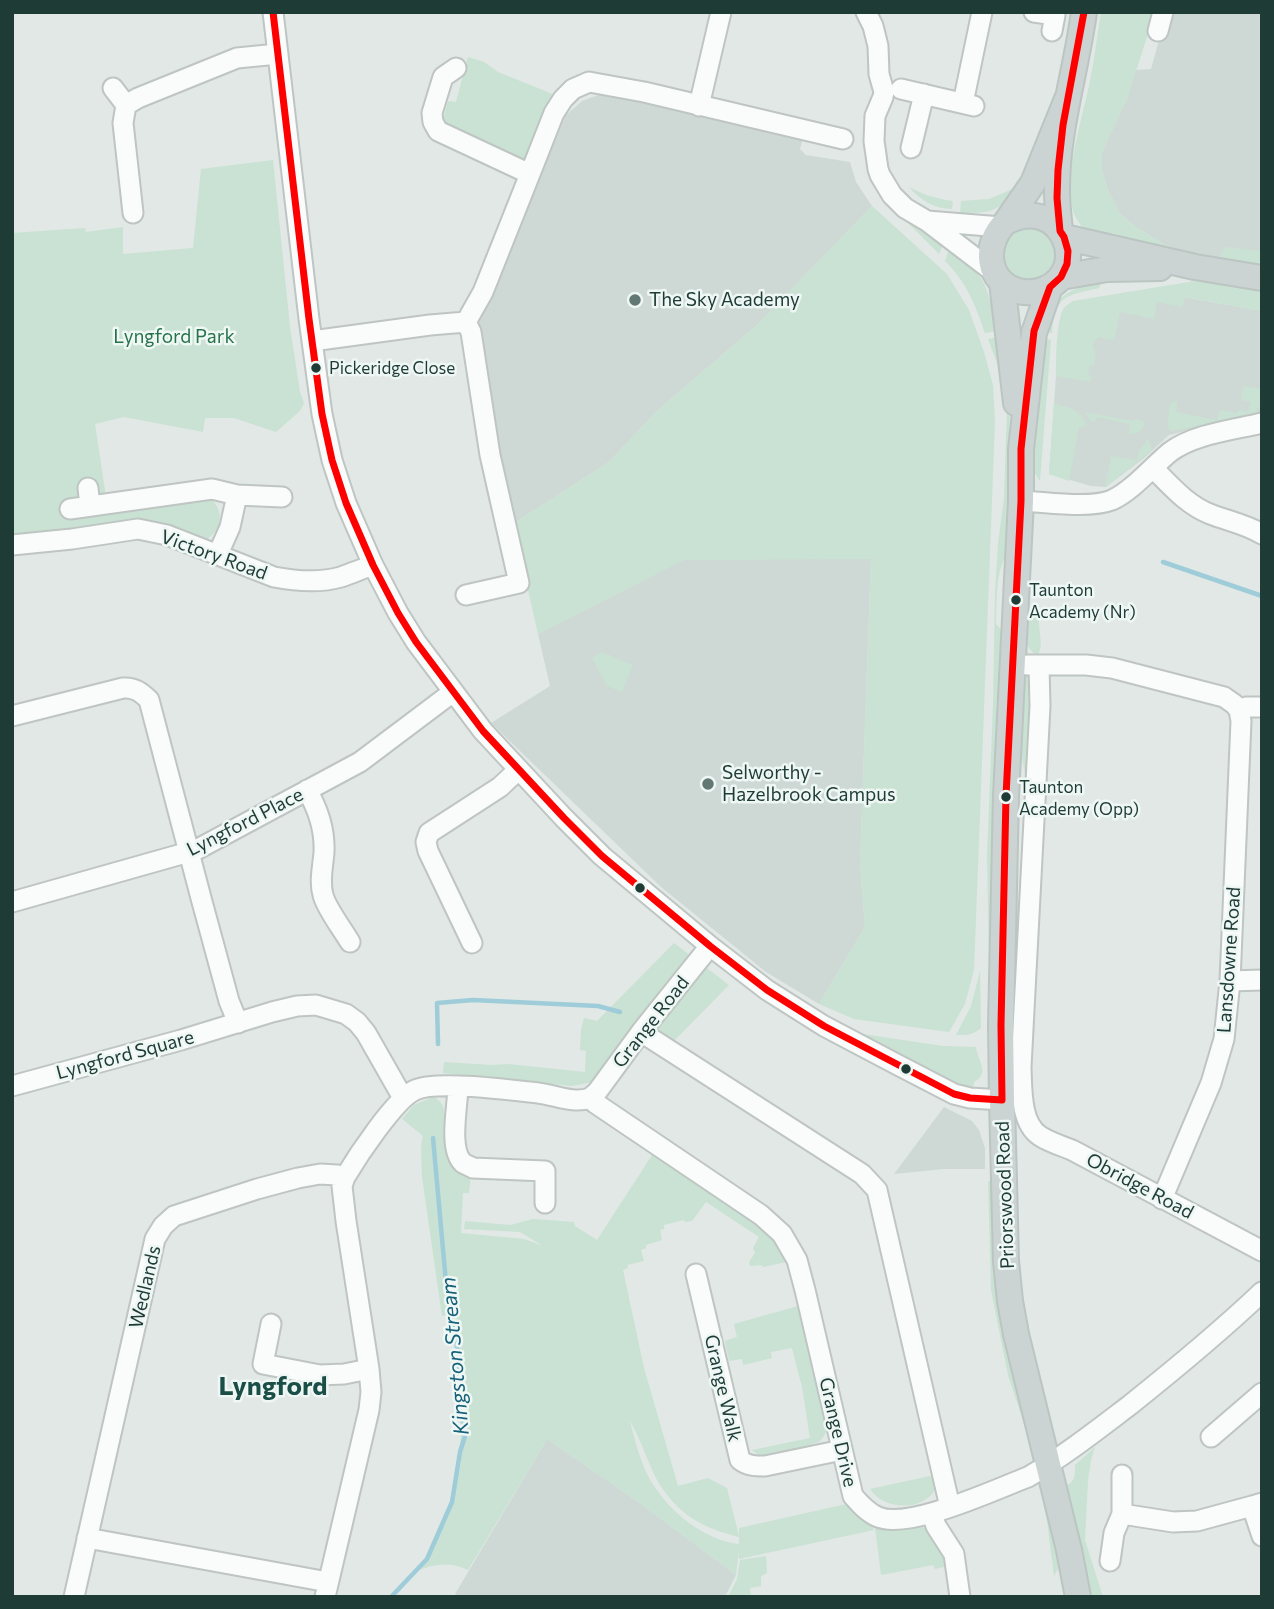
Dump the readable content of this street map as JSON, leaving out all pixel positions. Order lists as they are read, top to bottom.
{
  "streets": {
    "main road": ["Priorswood Road"],
    "street": [
      "Victory Road",
      "Lyngford Place",
      "Lansdowne Road",
      "Grange Road",
      "Lyngford Square",
      "Obridge Road",
      "Wedlands",
      "Grange Walk",
      "Grange Drive"
    ]
  },
  "crossings": [
    ["Lansdowne Road", "Obridge Road"],
    ["Grange Road", "Grange Drive"],
    ["Obridge Road", "Priorswood Road"],
    ["Priorswood Road", "Grange Drive"],
    ["Grange Walk", "Grange Drive"]
  ],
  "districts": ["Lyngford"],
  "water": ["Kingston Stream"],
  "parks": ["Lyngford Park"],
  "places": [
    "The Sky Academy",
    "Pickeridge Close",
    "Taunton Academy (Nr)",
    "Selworthy - Hazelbrook Campus",
    "Taunton Academy (Opp)"
  ]
}
